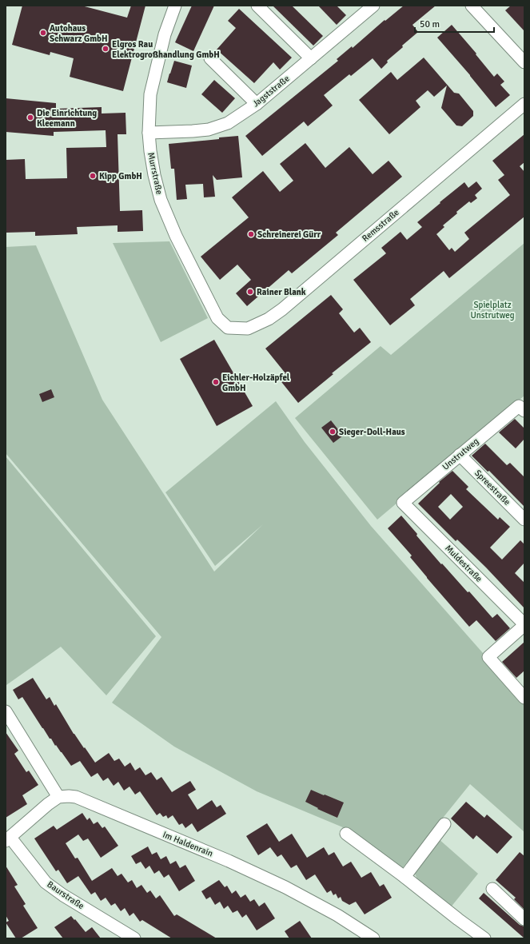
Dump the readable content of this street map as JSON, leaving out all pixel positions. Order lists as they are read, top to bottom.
{
  "streets": {
    "street": [
      "Jagststraße",
      "Murrstraße",
      "Remsstraße",
      "Unstrutweg",
      "Spreestraße",
      "Muldestraße",
      "Im Haldenrain",
      "Baurstraße"
    ]
  },
  "crossings": [
    ["Jagststraße", "Murrstraße"],
    ["Murrstraße", "Remsstraße"],
    ["Unstrutweg", "Spreestraße"],
    ["Unstrutweg", "Muldestraße"]
  ],
  "parks": ["Spielplatz Unstrutweg"],
  "places": [
    "Autohaus Schwarz GmbH",
    "Elgros Rau Elektrogroßhandlung GmbH",
    "Die Einrichtung Kleemann",
    "Kipp GmbH",
    "Schreinerei Gürr",
    "Rainer Blank",
    "Eichler-Holzäpfel GmbH",
    "Sieger-Doll-Haus"
  ],
  "scale_bar": "50 m"
}
